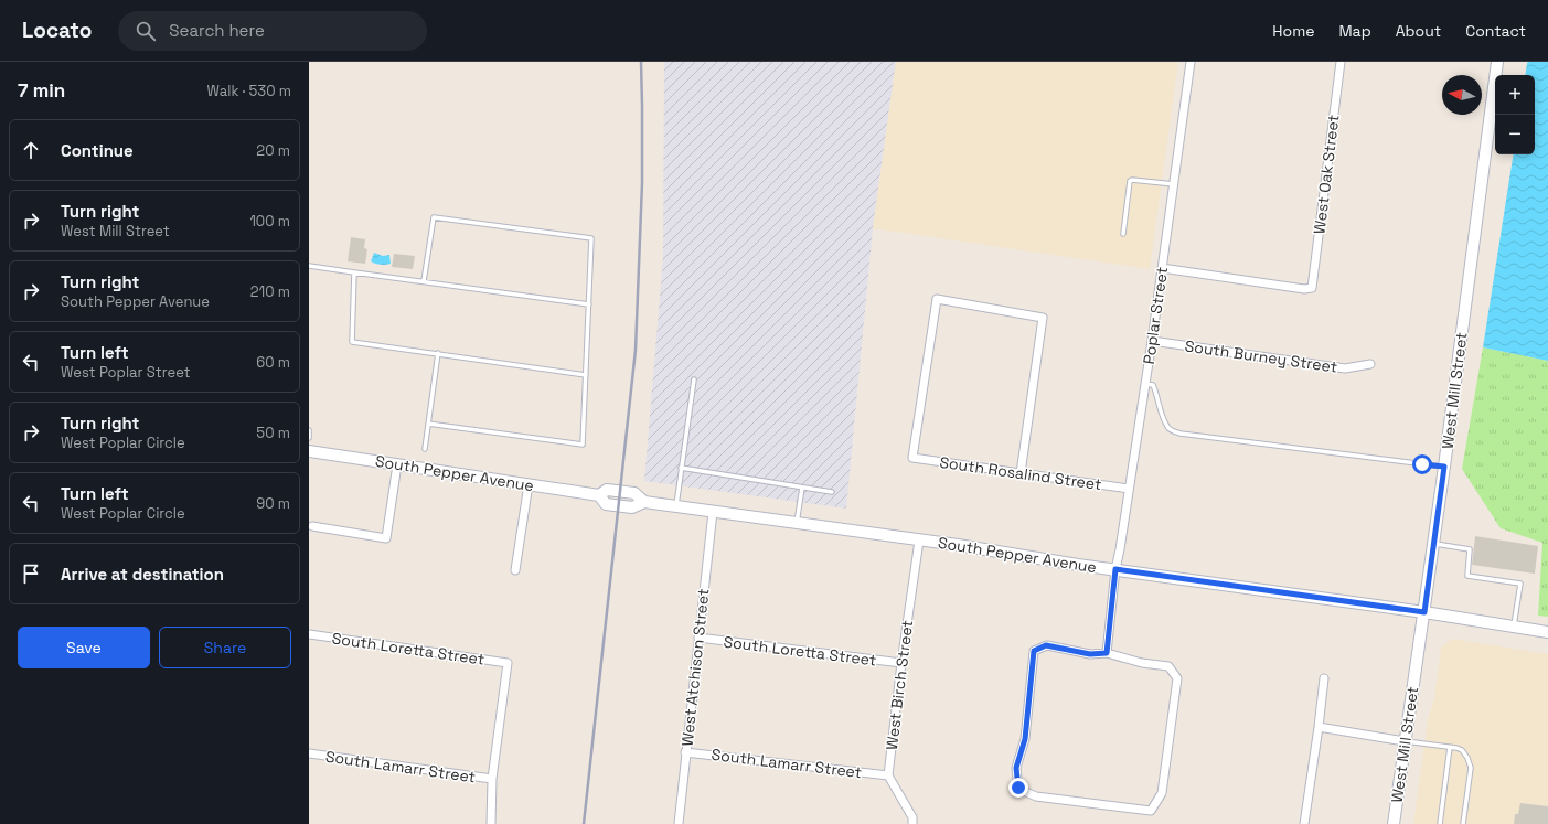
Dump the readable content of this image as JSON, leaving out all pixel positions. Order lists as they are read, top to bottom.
{
  "streets": {
    "main road": ["West Mill Street", "South Pepper Avenue"],
    "street": [
      "West Oak Street",
      "Poplar Street",
      "South Burney Street",
      "South Rosalind Street",
      "South Loretta Street",
      "West Atchison Street",
      "West Birch Street",
      "South Lamarr Street"
    ]
  },
  "crossings": [
    ["West Oak Street", "Poplar Street"],
    ["Poplar Street", "South Burney Street"],
    ["Poplar Street", "South Pepper Avenue"],
    ["Poplar Street", "South Rosalind Street"],
    ["West Mill Street", "South Pepper Avenue"],
    ["South Pepper Avenue", "West Atchison Street"],
    ["South Pepper Avenue", "West Birch Street"],
    ["South Loretta Street", "West Atchison Street"],
    ["South Loretta Street", "West Birch Street"],
    ["South Loretta Street", "South Lamarr Street"],
    ["West Atchison Street", "South Lamarr Street"],
    ["West Birch Street", "South Lamarr Street"]
  ],
  "north": "left",
  "page": {
    "header": "Locato",
    "search": "Search here",
    "nav": [
      "Home",
      "Map",
      "About",
      "Contact"
    ],
    "heading": ["7 min", "Walk · 530 m"],
    "map_buttons": ["+", "−"],
    "list": [
      ["Continue", "20 m"],
      ["Turn right", "West Mill Street", "100 m"],
      ["Turn right", "South Pepper Avenue", "210 m"],
      ["Turn left", "West Poplar Street", "60 m"],
      ["Turn right", "West Poplar Circle", "50 m"],
      ["Turn left", "West Poplar Circle", "90 m"],
      "Arrive at destination"
    ],
    "buttons": ["Save", "Share"]
  }
}
